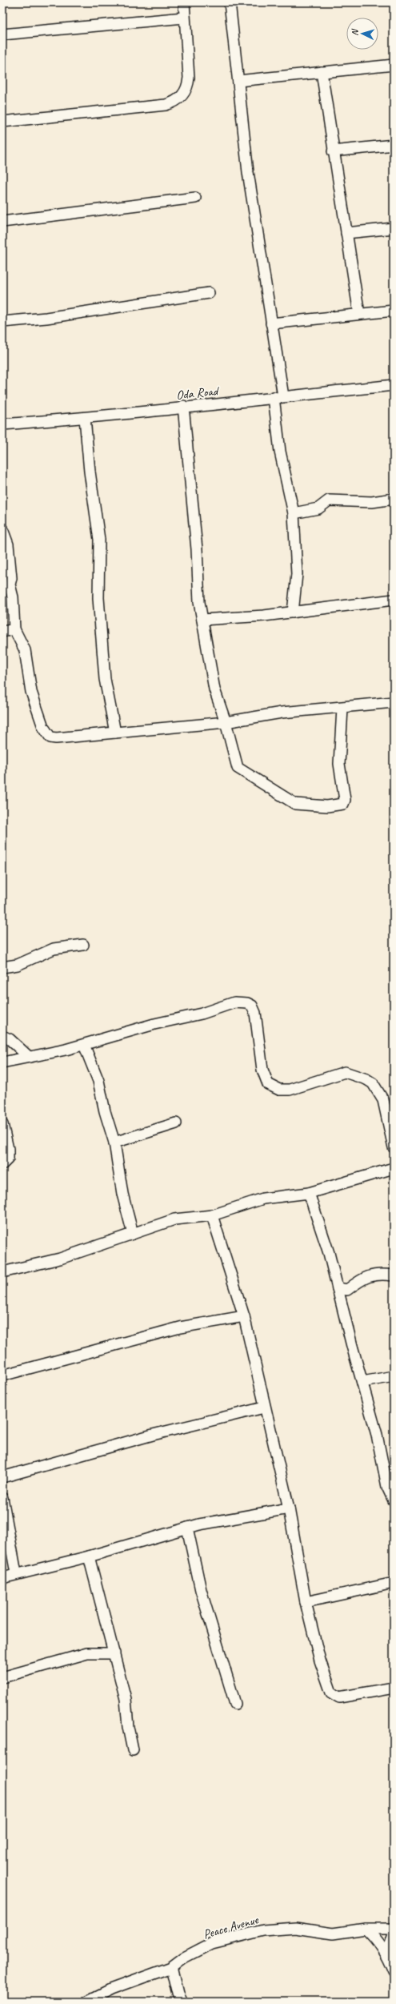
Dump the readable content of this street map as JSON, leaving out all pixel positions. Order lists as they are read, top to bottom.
{
  "streets": {
    "street": ["Oda Road", "Peace Avenue"]
  },
  "north": "left"
}
